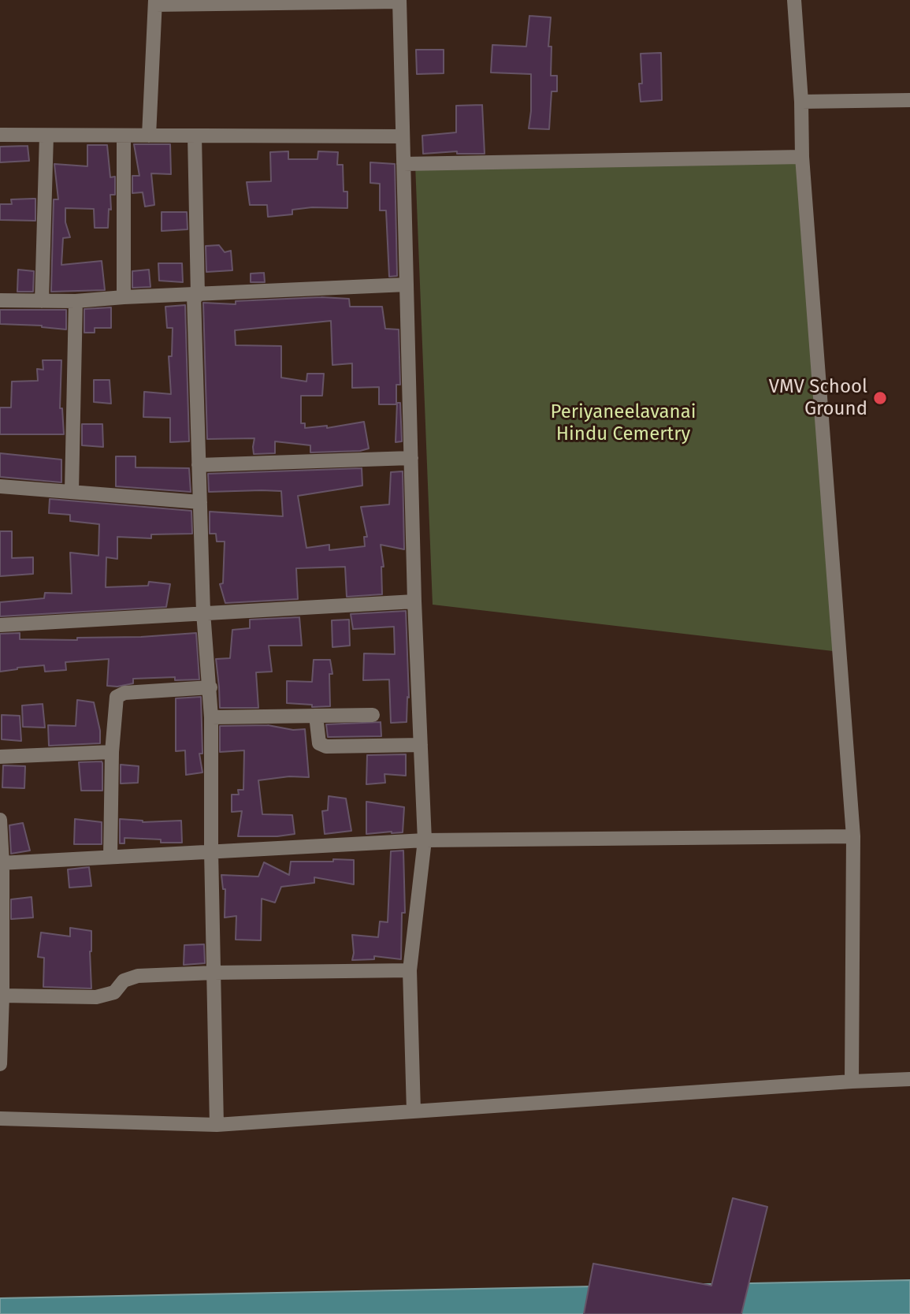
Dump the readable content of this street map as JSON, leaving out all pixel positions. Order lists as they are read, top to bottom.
{
  "parks": ["Periyaneelavanai Hindu Cemertry"],
  "places": ["VMV School Ground"]
}
